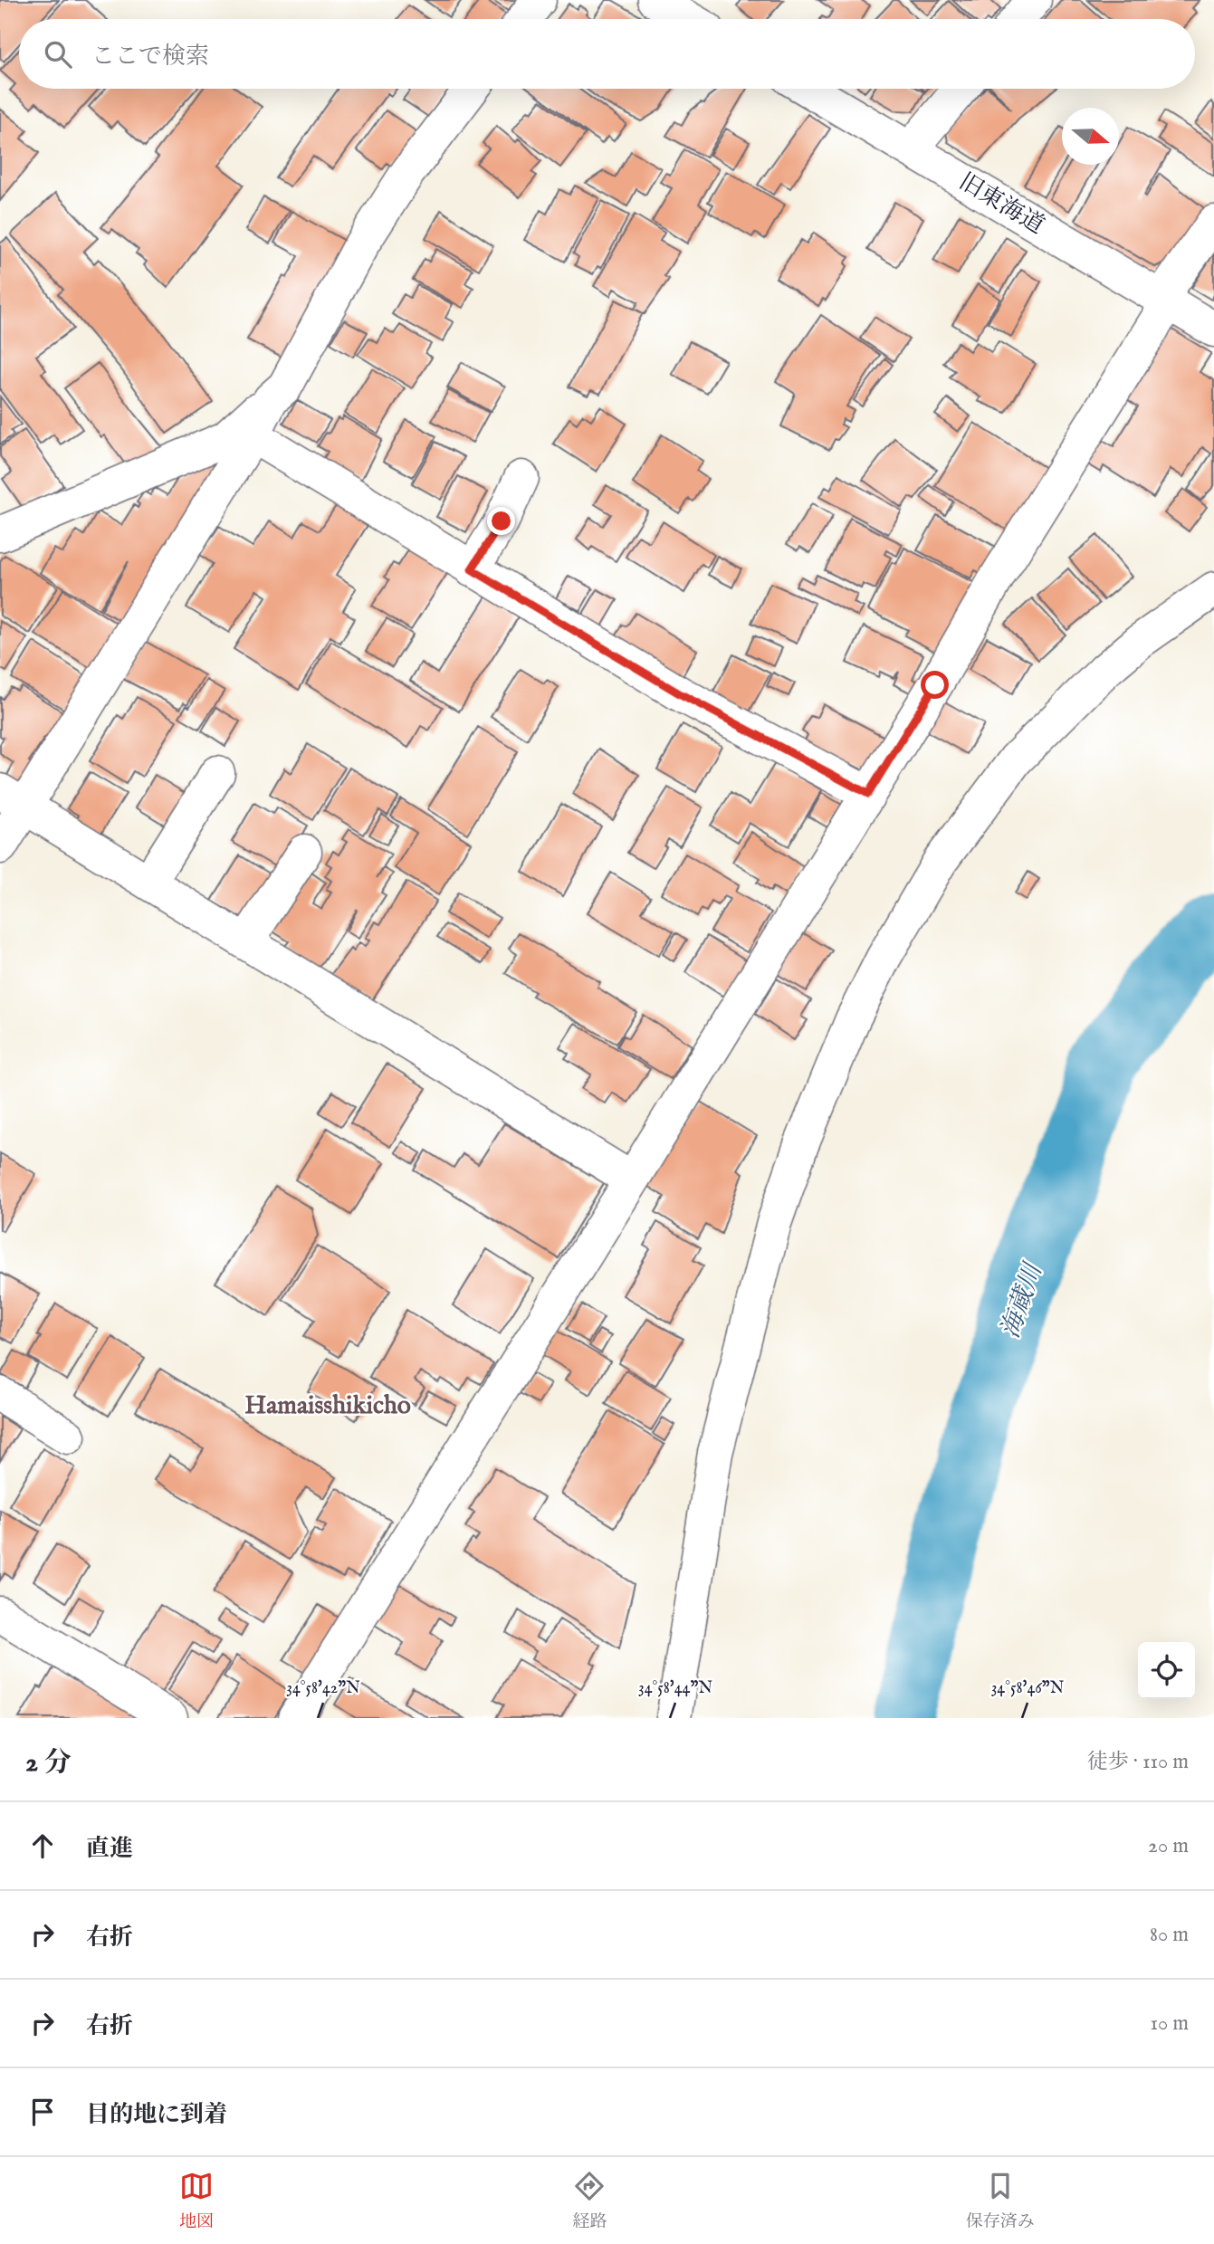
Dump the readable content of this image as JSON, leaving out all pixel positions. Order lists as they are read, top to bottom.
{
  "streets": {
    "street": ["旧東海道"]
  },
  "districts": ["Hamaisshikicho"],
  "water": ["海蔵川"],
  "north": "right",
  "page": {
    "search": "ここで検索",
    "heading": ["2 分", "徒歩 · 110 m"],
    "list": [
      ["直進", "20 m"],
      ["右折", "80 m"],
      ["右折", "10 m"],
      "目的地に到着"
    ],
    "nav": ["地図", "経路", "保存済み"]
  },
  "coordinates": ["34°58'42\"N", "34°58'44\"N", "34°58'46\"N"]
}
